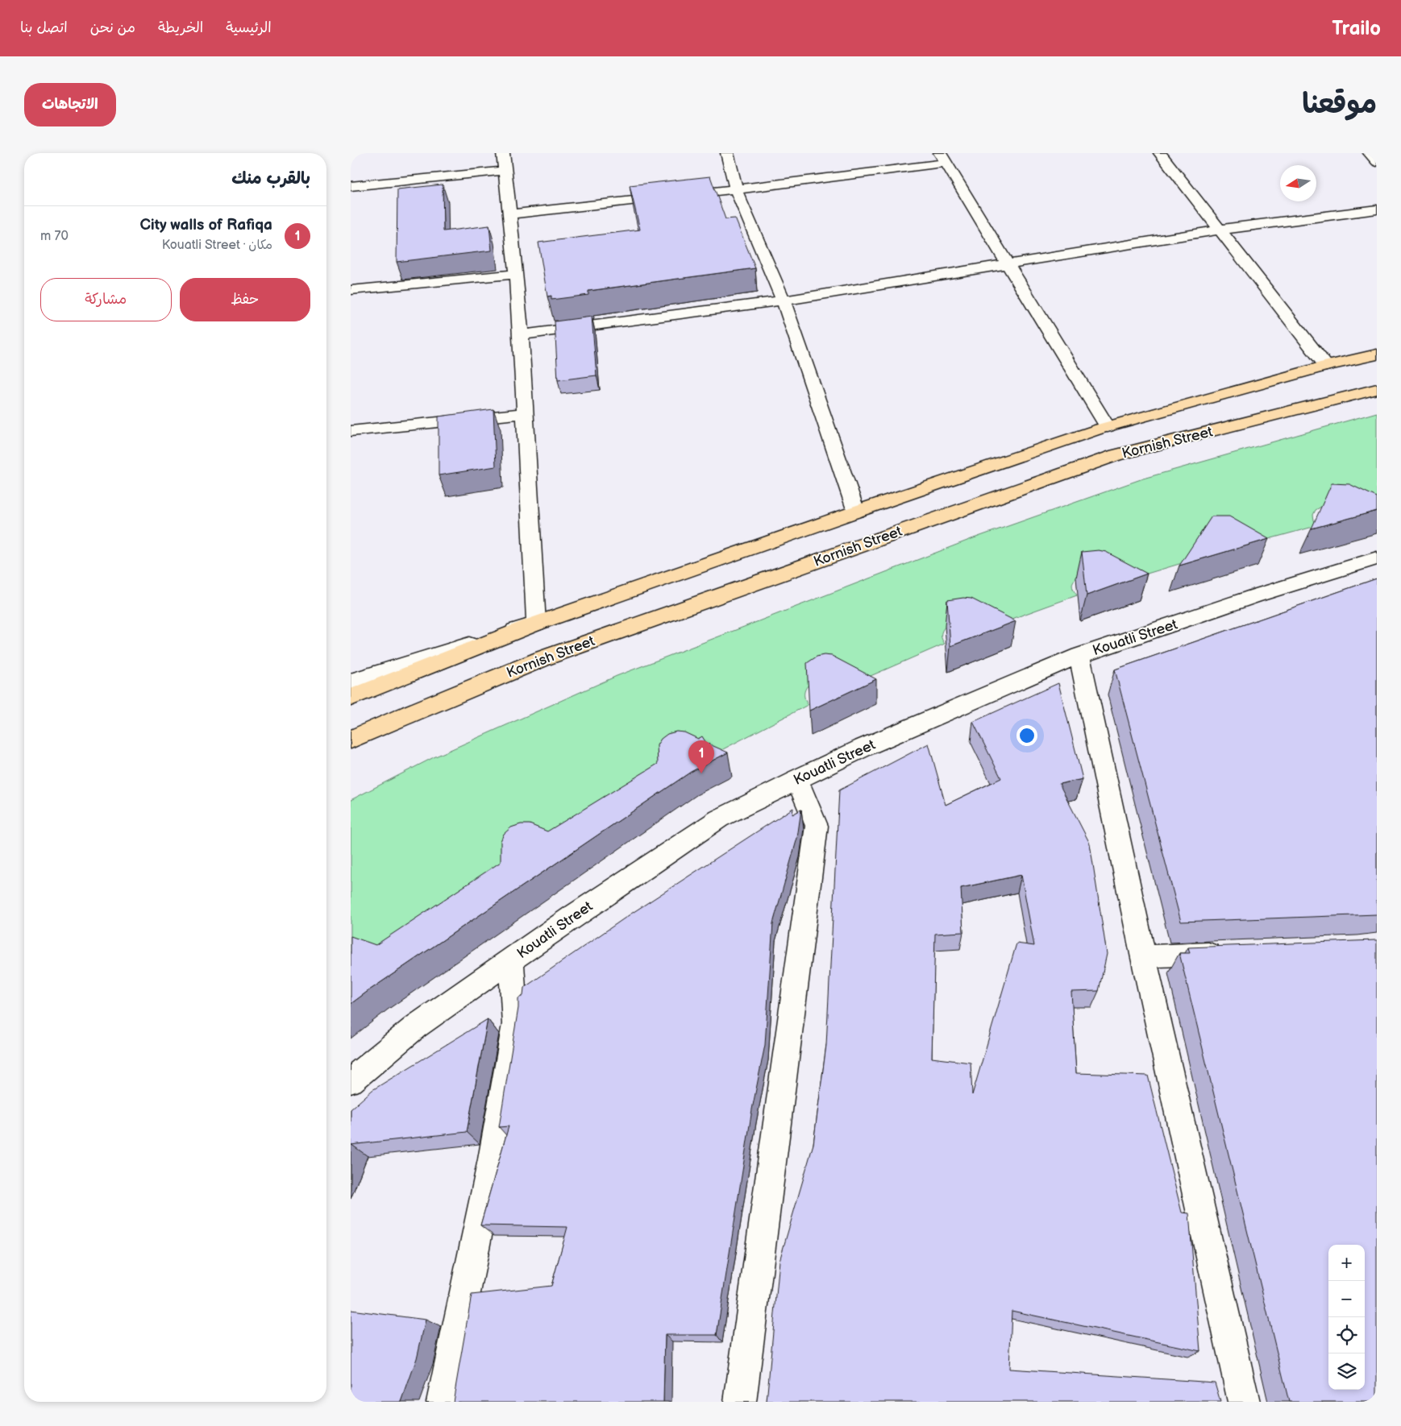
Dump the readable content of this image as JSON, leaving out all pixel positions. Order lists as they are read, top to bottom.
{
  "streets": {
    "main road": ["Kornish Street"],
    "street": ["Kouatli Street"]
  },
  "north": "left",
  "page": {
    "header": "Trailo",
    "nav": [
      "الرئيسية",
      "الخريطة",
      "من نحن",
      "اتصل بنا"
    ],
    "title": "موقعنا",
    "buttons": [
      "الاتجاهات",
      ["حفظ", "مشاركة"]
    ],
    "heading": "بالقرب منك",
    "list": [
      {
        "mark": "1",
        "name": "City walls of Rafiqa",
        "note": "مكان · Kouatli Street",
        "value": "70 m"
      }
    ],
    "pins": "1",
    "map_buttons": ["+", "−"]
  }
}
